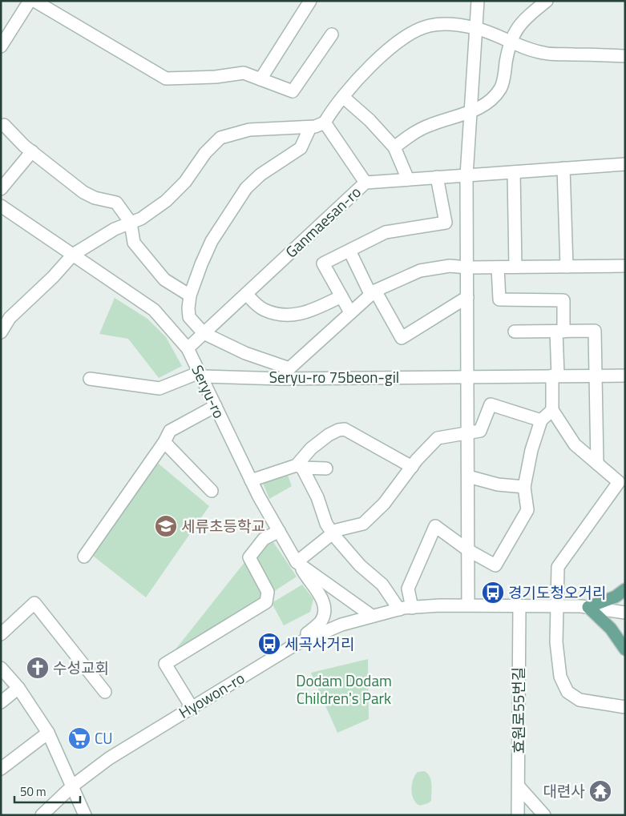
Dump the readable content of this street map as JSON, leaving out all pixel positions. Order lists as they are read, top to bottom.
{
  "streets": {
    "street": [
      "Ganmaesan-ro",
      "Seryu-ro 75beon-gil",
      "Seryu-ro",
      "Hyowon-ro",
      "효원로55번길"
    ]
  },
  "crossings": [
    ["Ganmaesan-ro", "Seryu-ro"],
    ["Seryu-ro 75beon-gil", "Seryu-ro"],
    ["Seryu-ro", "Hyowon-ro"],
    ["Hyowon-ro", "효원로55번길"]
  ],
  "parks": ["Dodam Dodam Children's Park"],
  "places": {
    "school or university": ["세류초등학교"],
    "bus stop": ["경기도청오거리", "세곡사거리"],
    "church": ["수성교회"],
    "supermarket": ["CU"],
    "temple": ["대련사"]
  },
  "scale_bar": "50 m"
}
